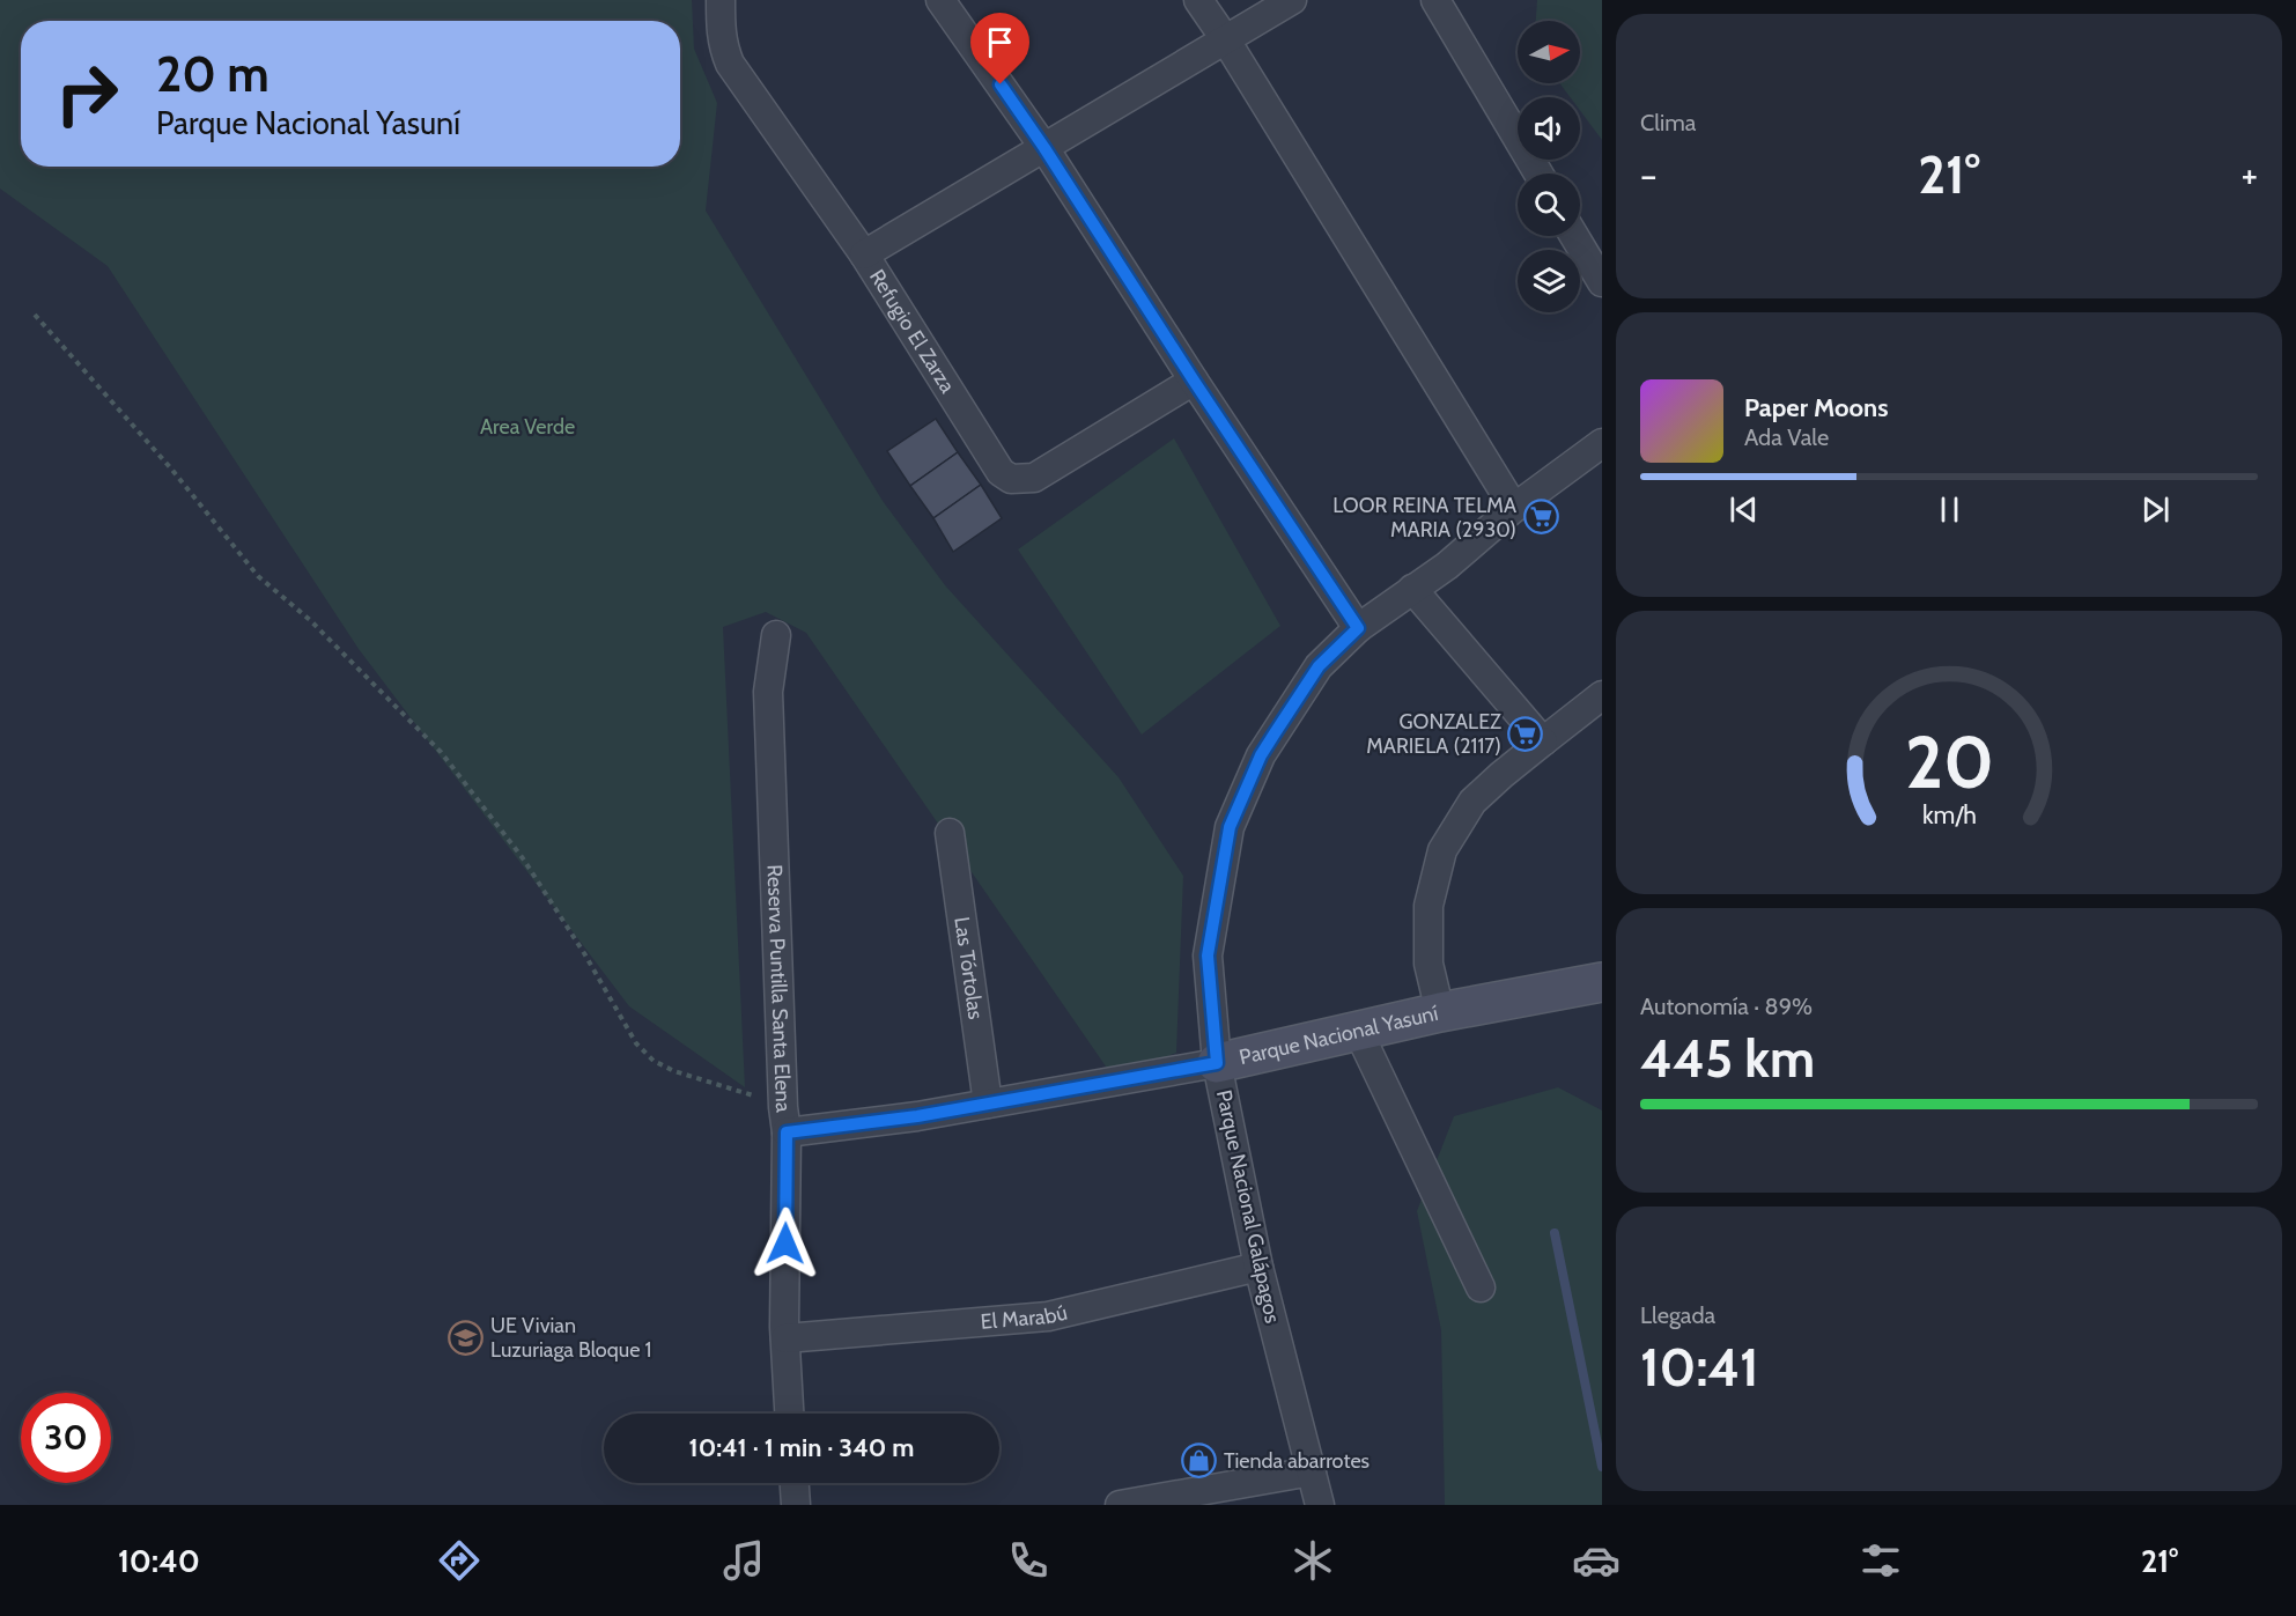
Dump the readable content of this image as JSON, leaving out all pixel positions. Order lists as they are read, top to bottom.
{
  "streets": {
    "street": [
      "Refugio El Zarza",
      "Las Tórtolas",
      "Reserva Puntilla Santa Elena",
      "Parque Nacional Yasuní",
      "Parque Nacional Galápagos",
      "El Marabú"
    ]
  },
  "crossings": [
    ["Las Tórtolas", "Parque Nacional Yasuní"],
    ["Reserva Puntilla Santa Elena", "Parque Nacional Yasuní"],
    ["Reserva Puntilla Santa Elena", "El Marabú"],
    ["Parque Nacional Yasuní", "Parque Nacional Galápagos"],
    ["Parque Nacional Galápagos", "El Marabú"]
  ],
  "parks": ["Area Verde"],
  "places": {
    "supermarket": ["LOOR REINA TELMA MARIA (2930)", "GONZALEZ MARIELA (2117)"],
    "school or university": ["UE Vivian Luzuriaga Bloque 1"],
    "shop": ["Tienda abarrotes"]
  },
  "north": "right",
  "page": {
    "tile": [
      "Clima",
      ["Autonomía · 89%", "445 km"],
      ["Llegada", "10:41"]
    ],
    "turn": ["20 m", "Parque Nacional Yasuní"],
    "heat": ["−", "21°", "+"],
    "song": ["Paper Moons", "Ada Vale"],
    "limit": "30",
    "trip": "10:41 · 1 min · 340 m",
    "tabs": ["10:40", "21°"],
    "gauge": ["20", "km/h"]
  }
}
